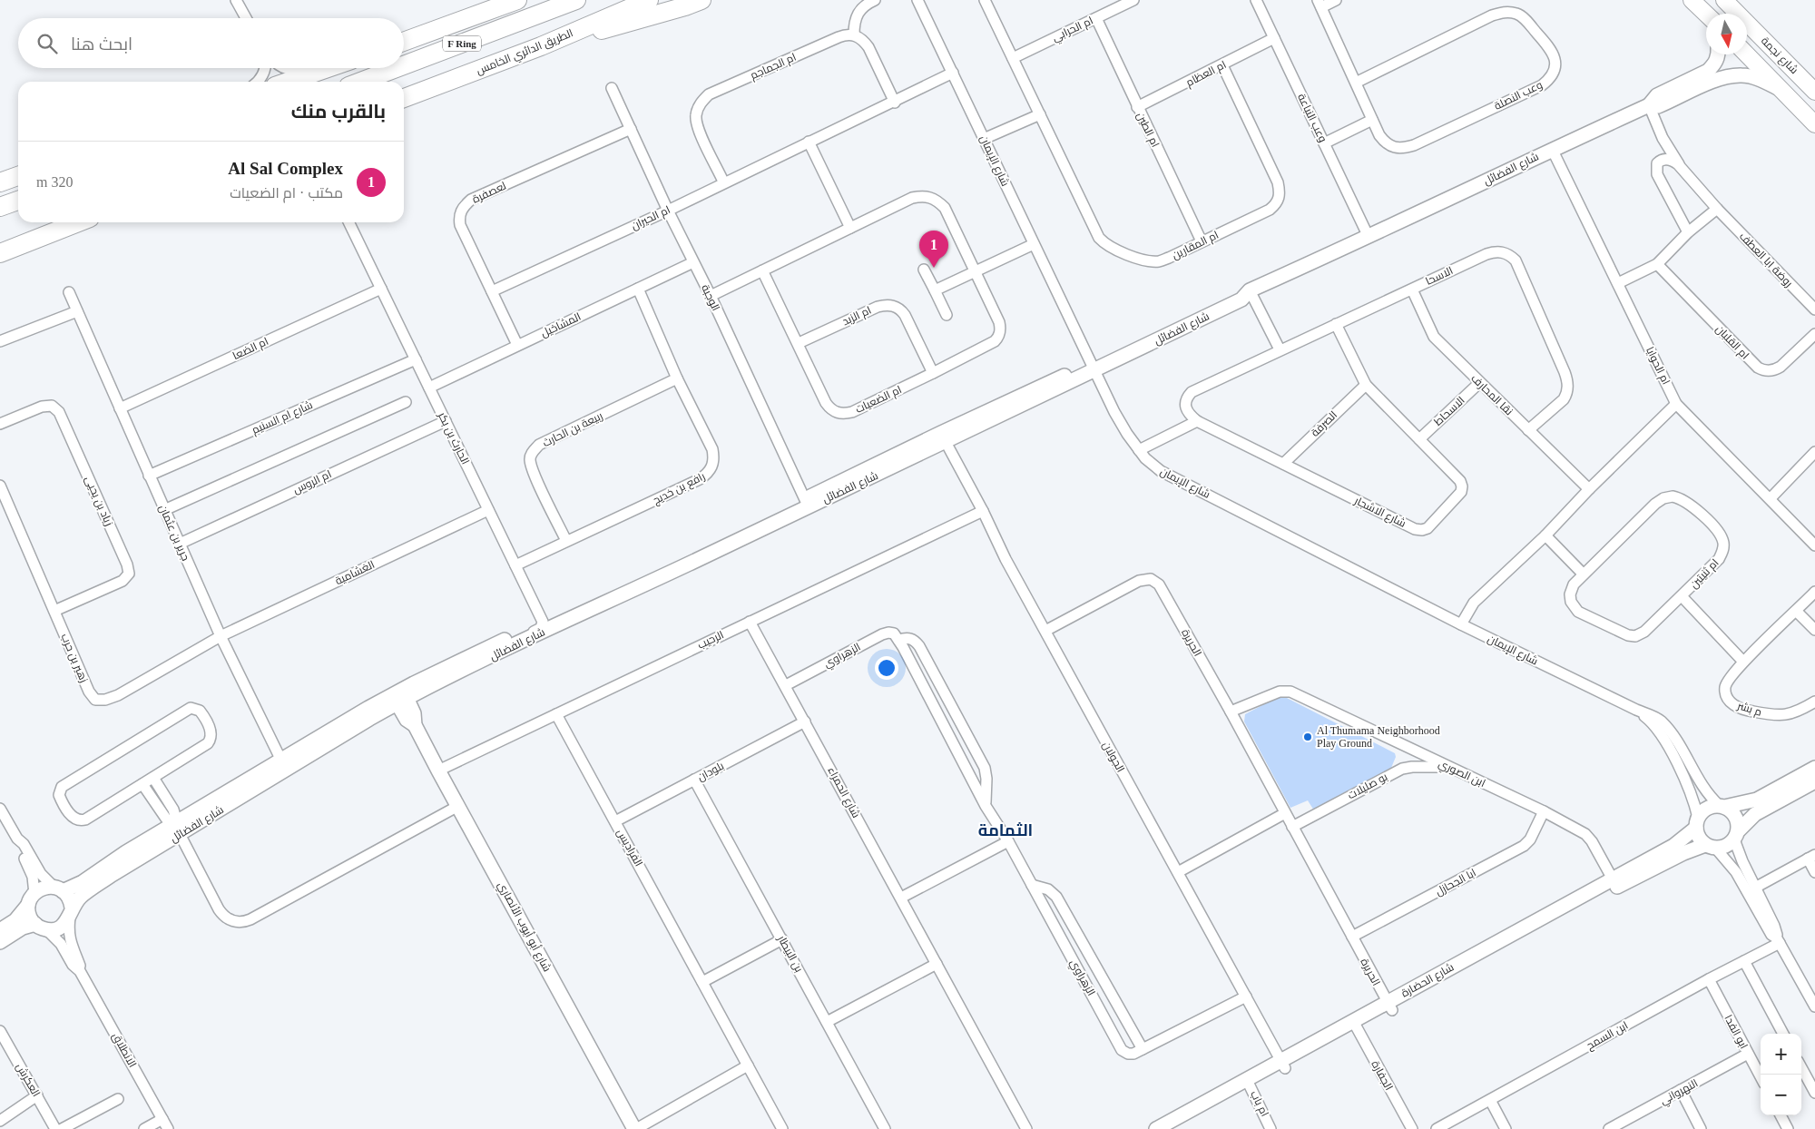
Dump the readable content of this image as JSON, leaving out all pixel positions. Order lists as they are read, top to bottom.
{
  "streets": {
    "highway": ["F Ring", "الطريق الدائري الخامس"],
    "main road": ["شارع نجمة"],
    "street": [
      "ام الحرابي",
      "ام الجماجم",
      "ام العظام",
      "وعب النصلة",
      "وعب النباعة",
      "ام الطين",
      "شارع الإيمان",
      "شارع الفضائل",
      "لعصفرة",
      "ام الحيران",
      "ام المقارين",
      "روضة ابا العطف",
      "الاسحا",
      "الوجبة",
      "ام الزبد",
      "المشاخيل",
      "ام القلبان",
      "ام الضعا",
      "ام الحوايا",
      "نقا المحارف",
      "ام الضعيات",
      "الاسحاط",
      "شارع ام السنيم",
      "الصرفة",
      "ربيعة بن الحارث",
      "الحارث بن بكر",
      "ام الروس",
      "رافع بن خديج",
      "زياد بن يحيى",
      "شارع الاشجار",
      "جرير بن عثمان",
      "الغشامية",
      "ام ثنيتين",
      "الرحيب",
      "الحريرة",
      "الزهراوي",
      "زهير بن حرب",
      "م بشر",
      "الجولان",
      "بلودان",
      "ابن الصوري",
      "بو صليلات",
      "شارع الحمراء",
      "الفراديس",
      "ابا الجحازل",
      "شارع أبو أيوب الأنصاري",
      "بن البيطار",
      "شارع الحضارة",
      "ابو الفدا",
      "ابن السمح",
      "الانطلاق",
      "الجفارة",
      "العكرش",
      "النهرواني",
      "ام باب"
    ]
  },
  "crossings": [
    ["ام الحرابي", "ام الطين"],
    ["ام الحرابي", "ام المقارين"],
    ["شارع نجمة", "شارع الفضائل"],
    ["ام الجماجم", "ام الحيران"],
    ["ام العظام", "وعب النباعة"],
    ["ام العظام", "ام الطين"],
    ["ام العظام", "ام المقارين"],
    ["وعب النباعة", "شارع الفضائل"],
    ["ام الطين", "ام المقارين"],
    ["شارع الإيمان", "شارع الفضائل"],
    ["شارع الإيمان", "ام الحيران"],
    ["شارع الإيمان", "شارع الحضارة"],
    ["شارع الفضائل", "روضة ابا العطف"],
    ["شارع الفضائل", "الوجبة"],
    ["شارع الفضائل", "ام الحوايا"],
    ["شارع الفضائل", "جرير بن عثمان"],
    ["شارع الفضائل", "الجولان"],
    ["شارع الفضائل", "شارع أبو أيوب الأنصاري"],
    ["لعصفرة", "ام الحيران"],
    ["لعصفرة", "الوجبة"],
    ["لعصفرة", "المشاخيل"],
    ["ام الحيران", "الوجبة"],
    ["الاسحا", "نقا المحارف"],
    ["الاسحا", "شارع الاشجار"],
    ["الوجبة", "المشاخيل"],
    ["الوجبة", "ام الضعيات"],
    ["ام الزبد", "ام الضعيات"],
    ["المشاخيل", "الحارث بن بكر"],
    ["المشاخيل", "رافع بن خديج"],
    ["ام الضعا", "الحارث بن بكر"],
    ["ام الضعا", "جرير بن عثمان"],
    ["نقا المحارف", "الاسحاط"],
    ["الاسحاط", "شارع الاشجار"],
    ["شارع ام السنيم", "الحارث بن بكر"],
    ["شارع ام السنيم", "جرير بن عثمان"],
    ["الصرفة", "شارع الاشجار"],
    ["ربيعة بن الحارث", "رافع بن خديج"],
    ["الحارث بن بكر", "ام الروس"],
    ["الحارث بن بكر", "رافع بن خديج"],
    ["الحارث بن بكر", "الغشامية"],
    ["ام الروس", "جرير بن عثمان"],
    ["زياد بن يحيى", "زهير بن حرب"],
    ["جرير بن عثمان", "الغشامية"],
    ["جرير بن عثمان", "زهير بن حرب"],
    ["الغشامية", "زهير بن حرب"],
    ["الرحيب", "الجولان"],
    ["الرحيب", "شارع الحمراء"],
    ["الرحيب", "الفراديس"],
    ["الرحيب", "شارع أبو أيوب الأنصاري"],
    ["الحريرة", "الجولان"],
    ["الحريرة", "ابن الصوري"],
    ["الحريرة", "بو صليلات"],
    ["الحريرة", "ابا الجحازل"],
    ["الحريرة", "شارع الحضارة"],
    ["الزهراوي", "الجولان"],
    ["الزهراوي", "شارع الحمراء"],
    ["الجولان", "شارع الحضارة"],
    ["بلودان", "شارع الحمراء"],
    ["بلودان", "الفراديس"],
    ["بلودان", "بن البيطار"],
    ["ابن الصوري", "بو صليلات"],
    ["ابن الصوري", "ابا الجحازل"],
    ["ابن الصوري", "شارع الحضارة"],
    ["شارع الحضارة", "الجفارة"],
    ["شارع الحضارة", "ام باب"],
    ["ابو الفدا", "ابن السمح"],
    ["ابو الفدا", "النهرواني"]
  ],
  "districts": ["الثمامة"],
  "places": ["Al Thumama Neighborhood Play Ground"],
  "north": "bottom",
  "page": {
    "search": "ابحث هنا",
    "heading": "بالقرب منك",
    "list": [
      {
        "mark": "1",
        "name": "Al Sal Complex",
        "note": "مكتب · ام الضعيات",
        "value": "320 m"
      }
    ],
    "pins": "1",
    "map_buttons": ["+", "−"]
  }
}
